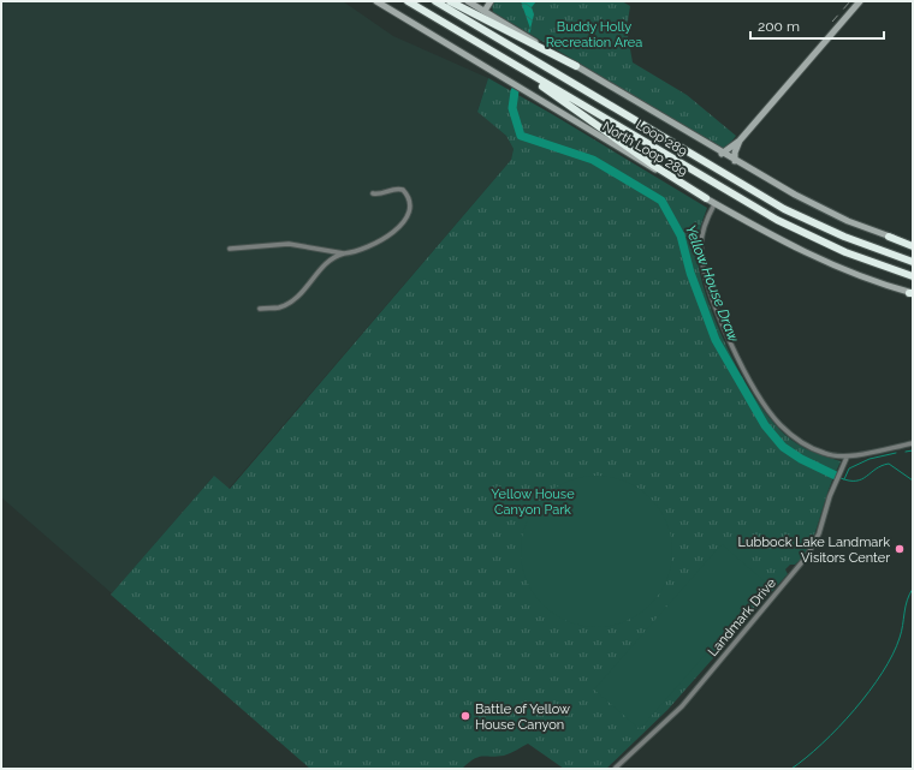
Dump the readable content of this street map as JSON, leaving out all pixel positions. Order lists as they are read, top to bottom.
{
  "streets": {
    "highway": ["Loop 289"],
    "main road": ["North Loop 289"],
    "street": ["Landmark Drive"]
  },
  "water": ["Yellow House Draw"],
  "parks": ["Buddy Holly Recreation Area", "Yellow House Canyon Park"],
  "places": ["Lubbock Lake Landmark Visitors Center", "Battle of Yellow House Canyon"],
  "scale_bar": "200 m"
}
